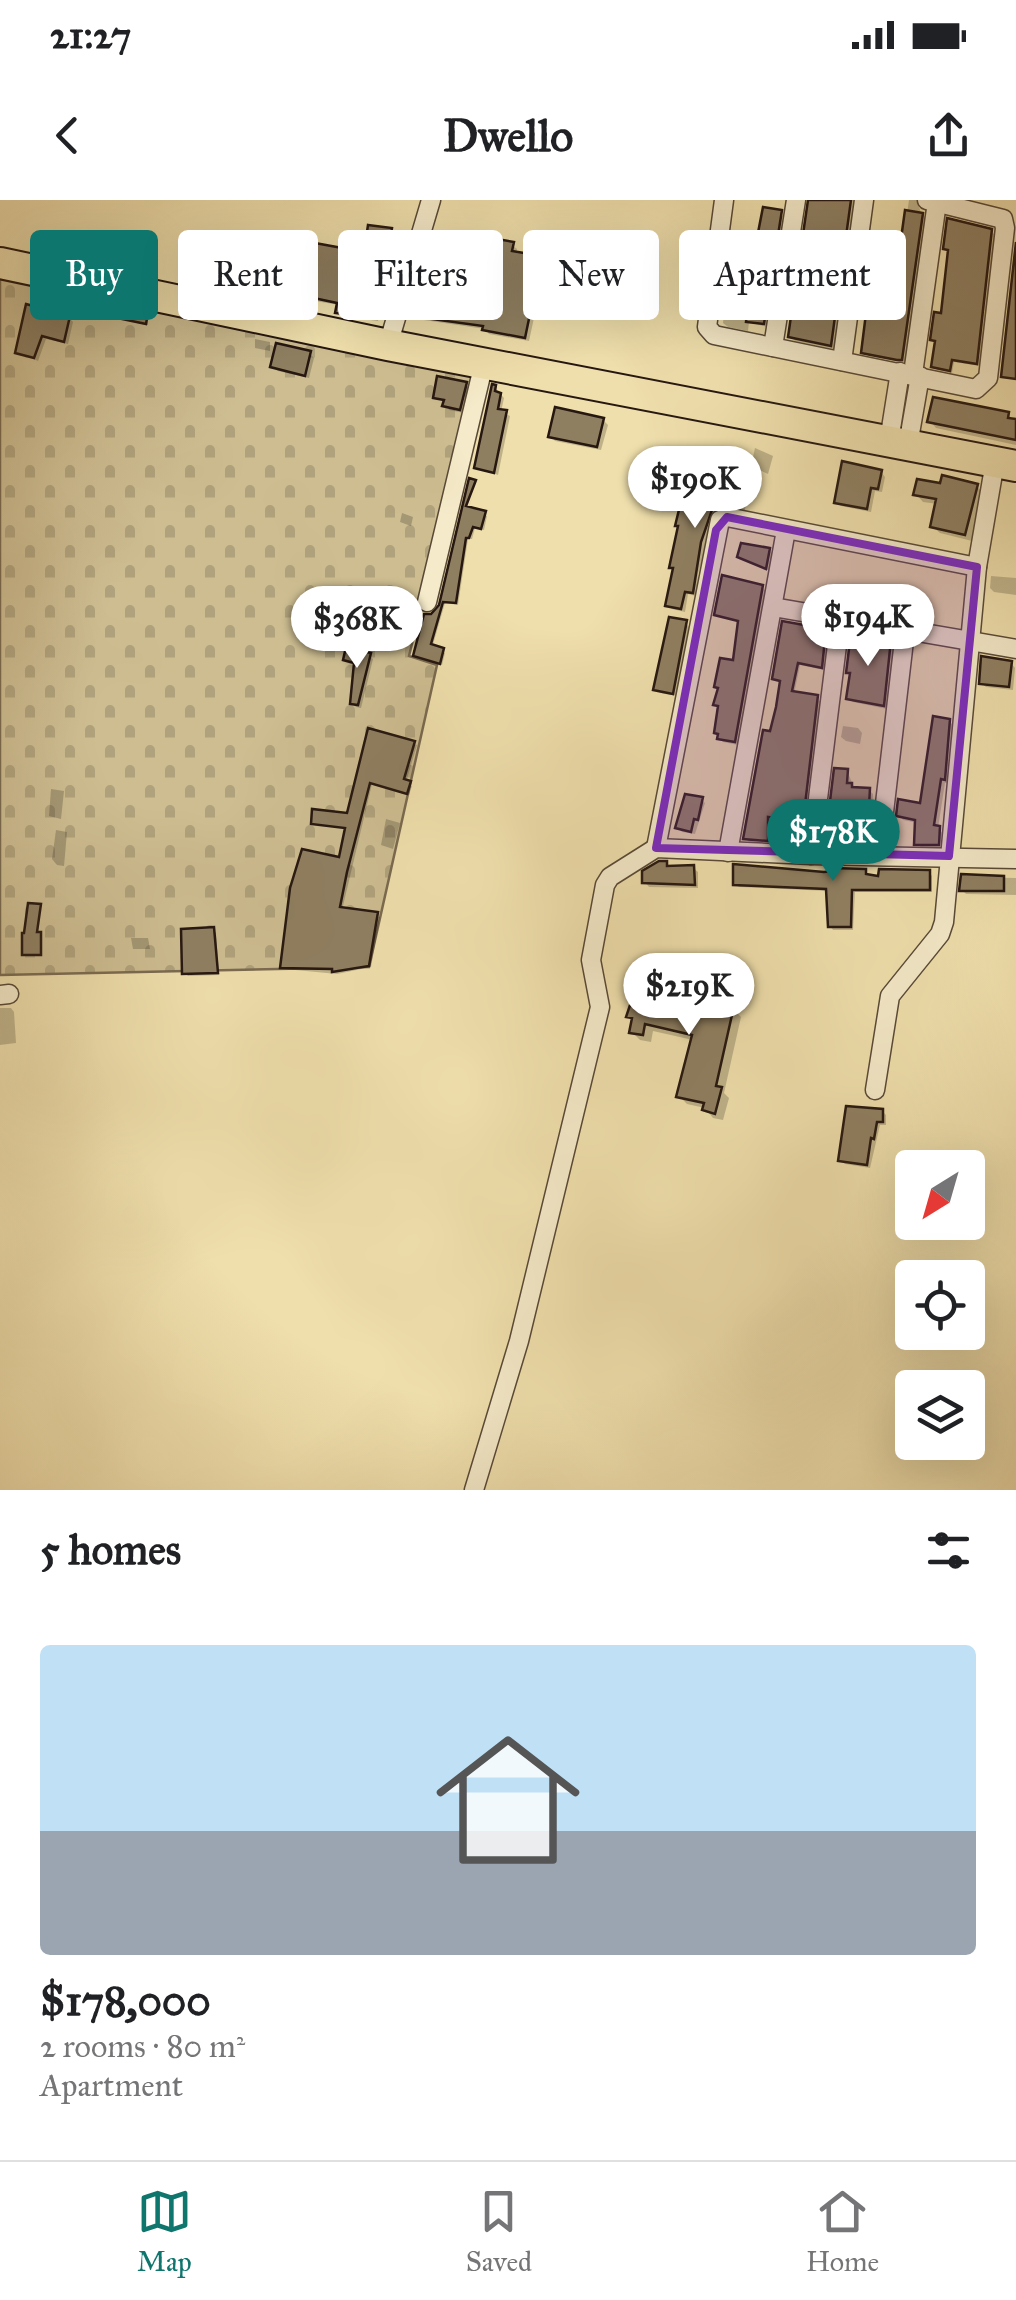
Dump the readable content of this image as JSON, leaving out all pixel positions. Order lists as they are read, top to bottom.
{
  "north": "bottom left",
  "page": {
    "status": "21:27",
    "header": "Dwello",
    "chip": [
      "Buy",
      "Rent",
      "Filters",
      "New",
      "Apartment"
    ],
    "price": [
      "$190K",
      "$194K",
      "$368K",
      "$178K",
      "$219K"
    ],
    "heading": "5 homes",
    "list": [
      {
        "name": "$178,000",
        "note": "2 rooms · 80 m² · Apartment"
      }
    ],
    "tabs": ["Map", "Saved", "Home"]
  }
}
